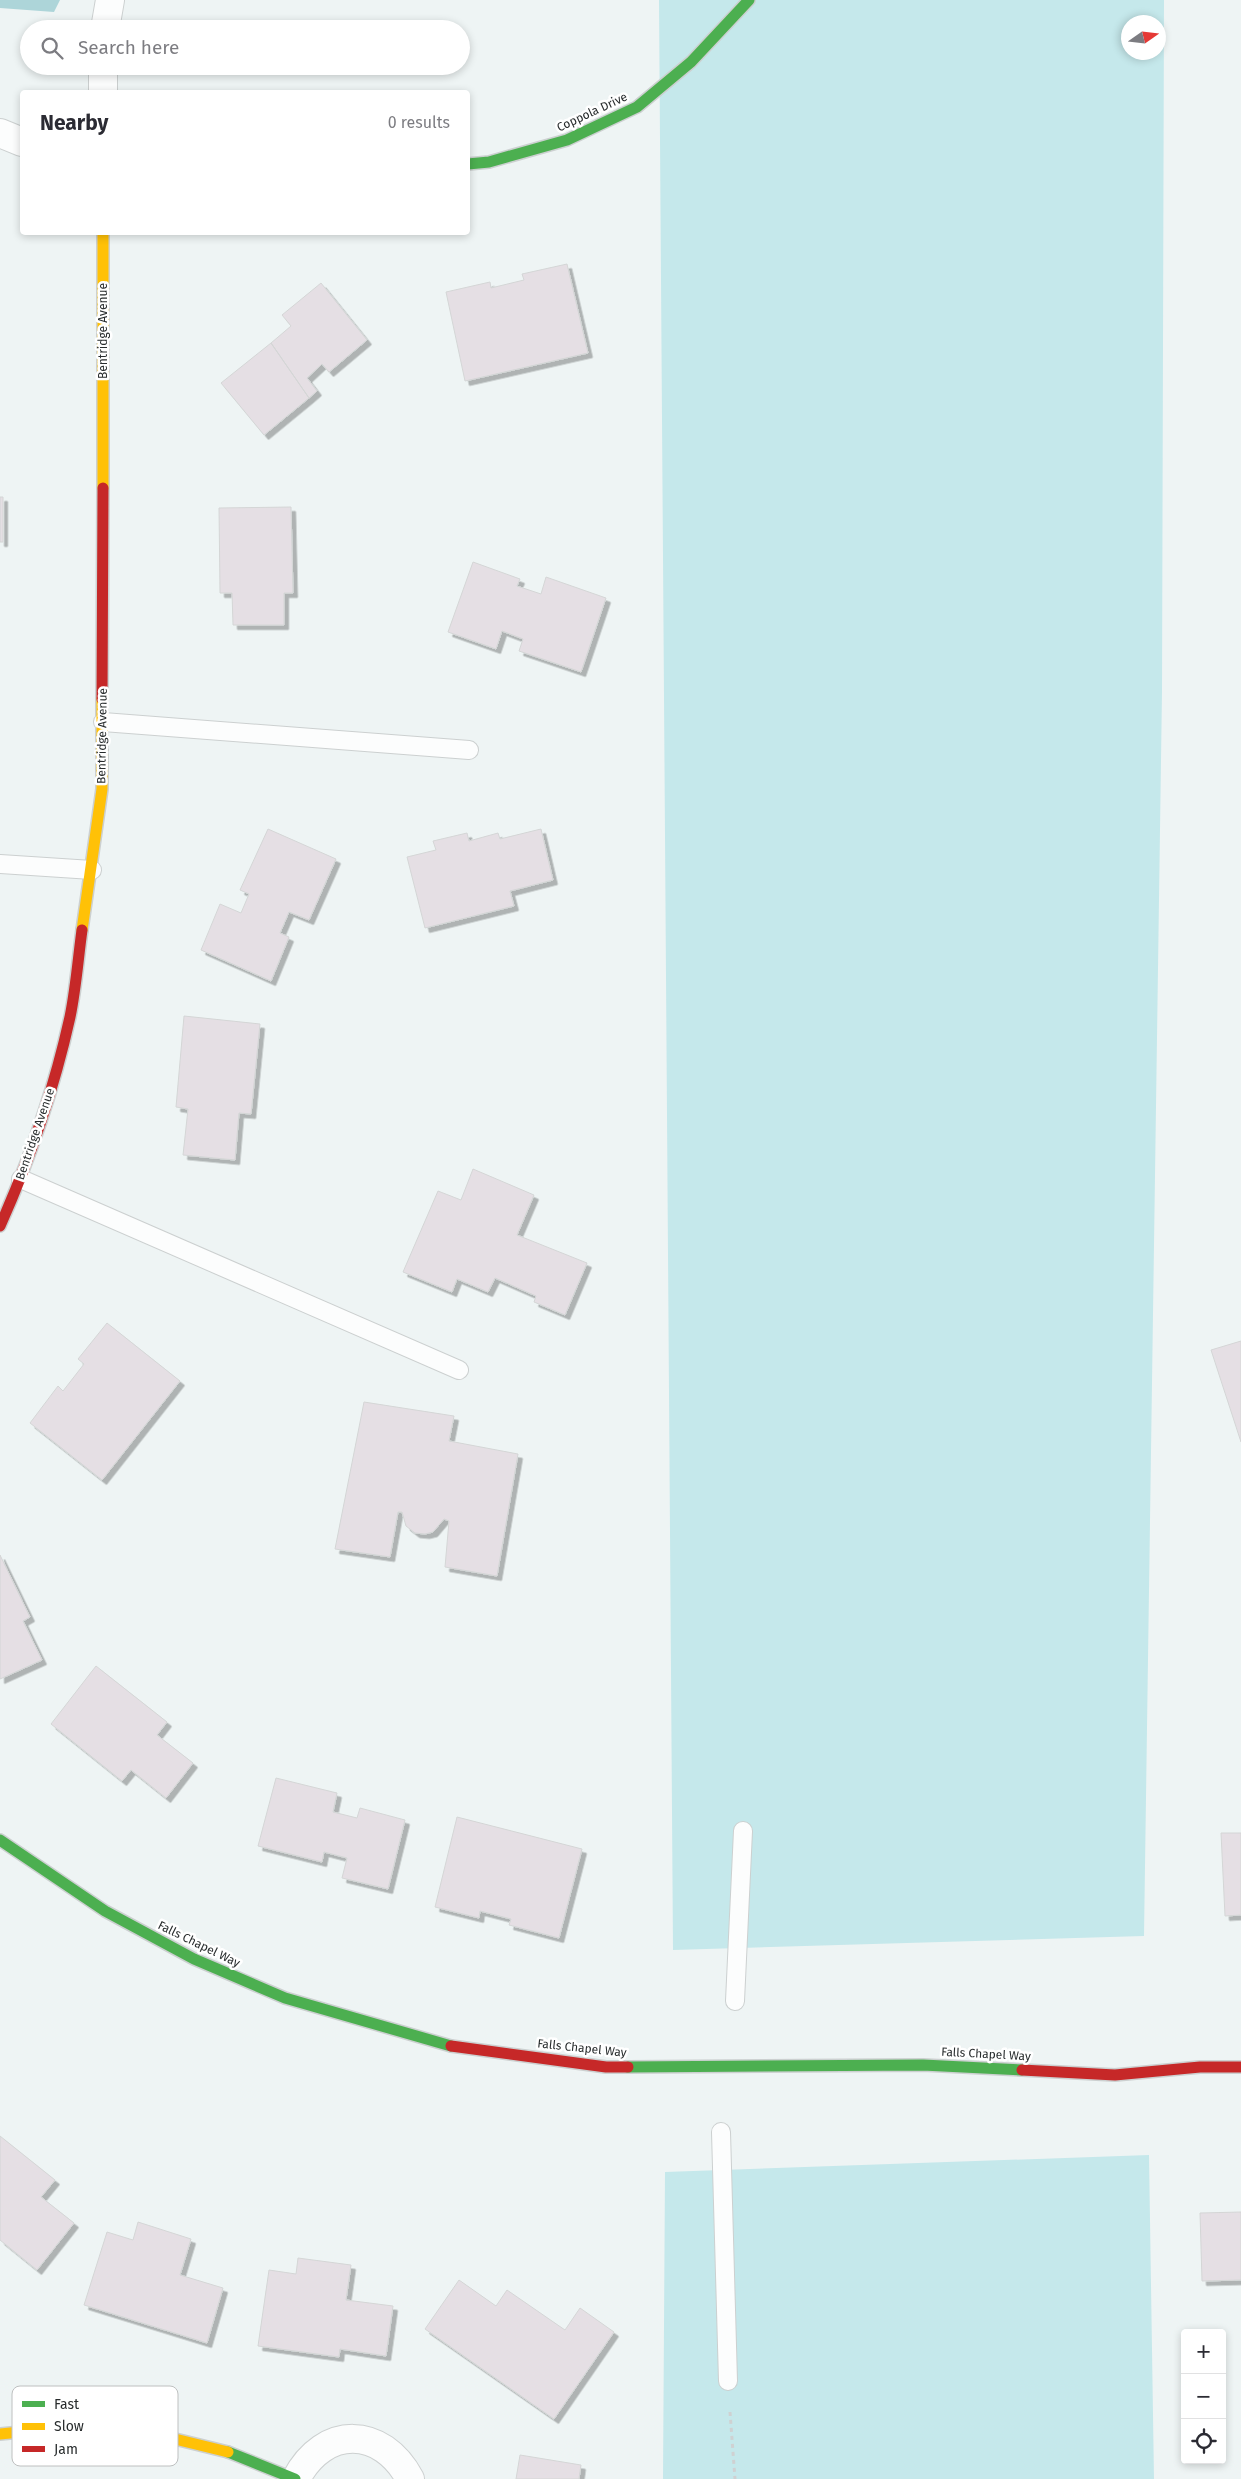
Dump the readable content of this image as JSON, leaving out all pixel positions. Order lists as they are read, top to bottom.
{
  "streets": {
    "street": ["Coppola Drive", "Bentridge Avenue", "Falls Chapel Way"]
  },
  "legend": ["Fast", "Slow", "Jam"],
  "north": "right",
  "page": {
    "search": "Search here",
    "heading": ["Nearby", "0 results"],
    "map_buttons": ["+", "−"]
  }
}
